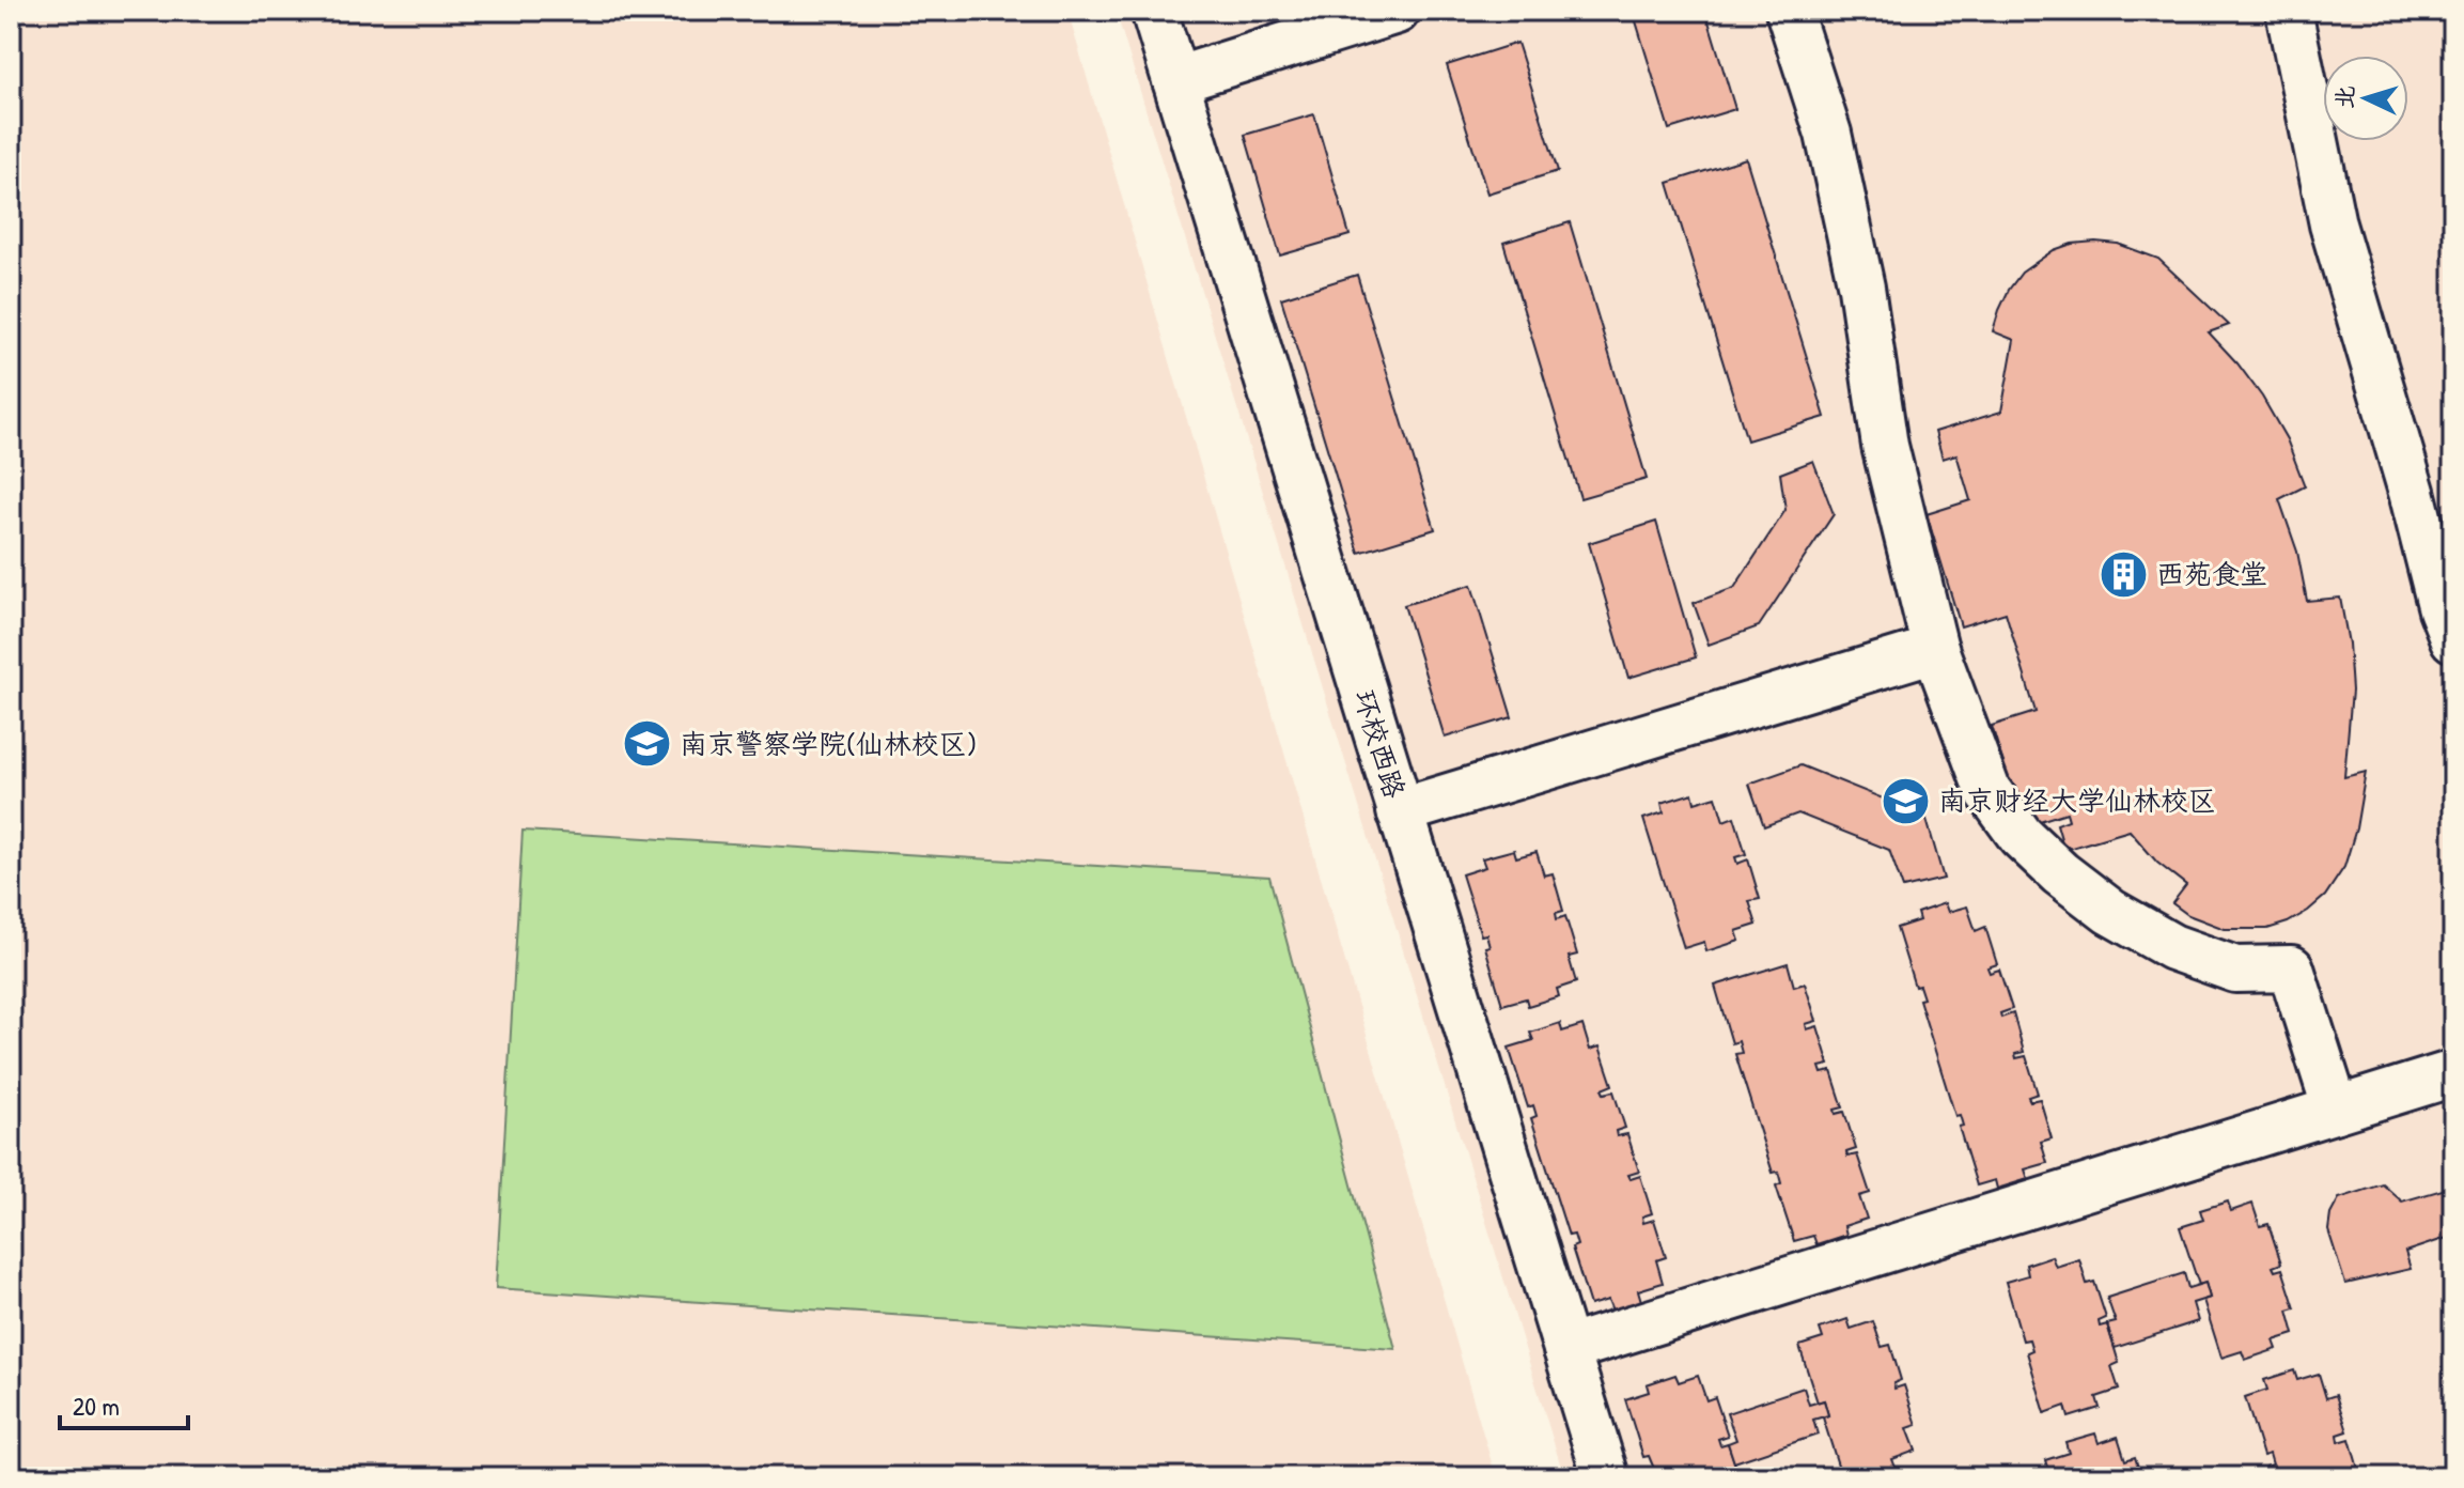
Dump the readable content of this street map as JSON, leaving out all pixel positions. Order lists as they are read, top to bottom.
{
  "streets": {
    "street": ["环校西路"]
  },
  "places": {
    "building": ["西苑食堂"],
    "school or university": ["南京警察学院(仙林校区)", "南京财经大学仙林校区"]
  },
  "scale_bar": "20 m",
  "north": "left"
}
